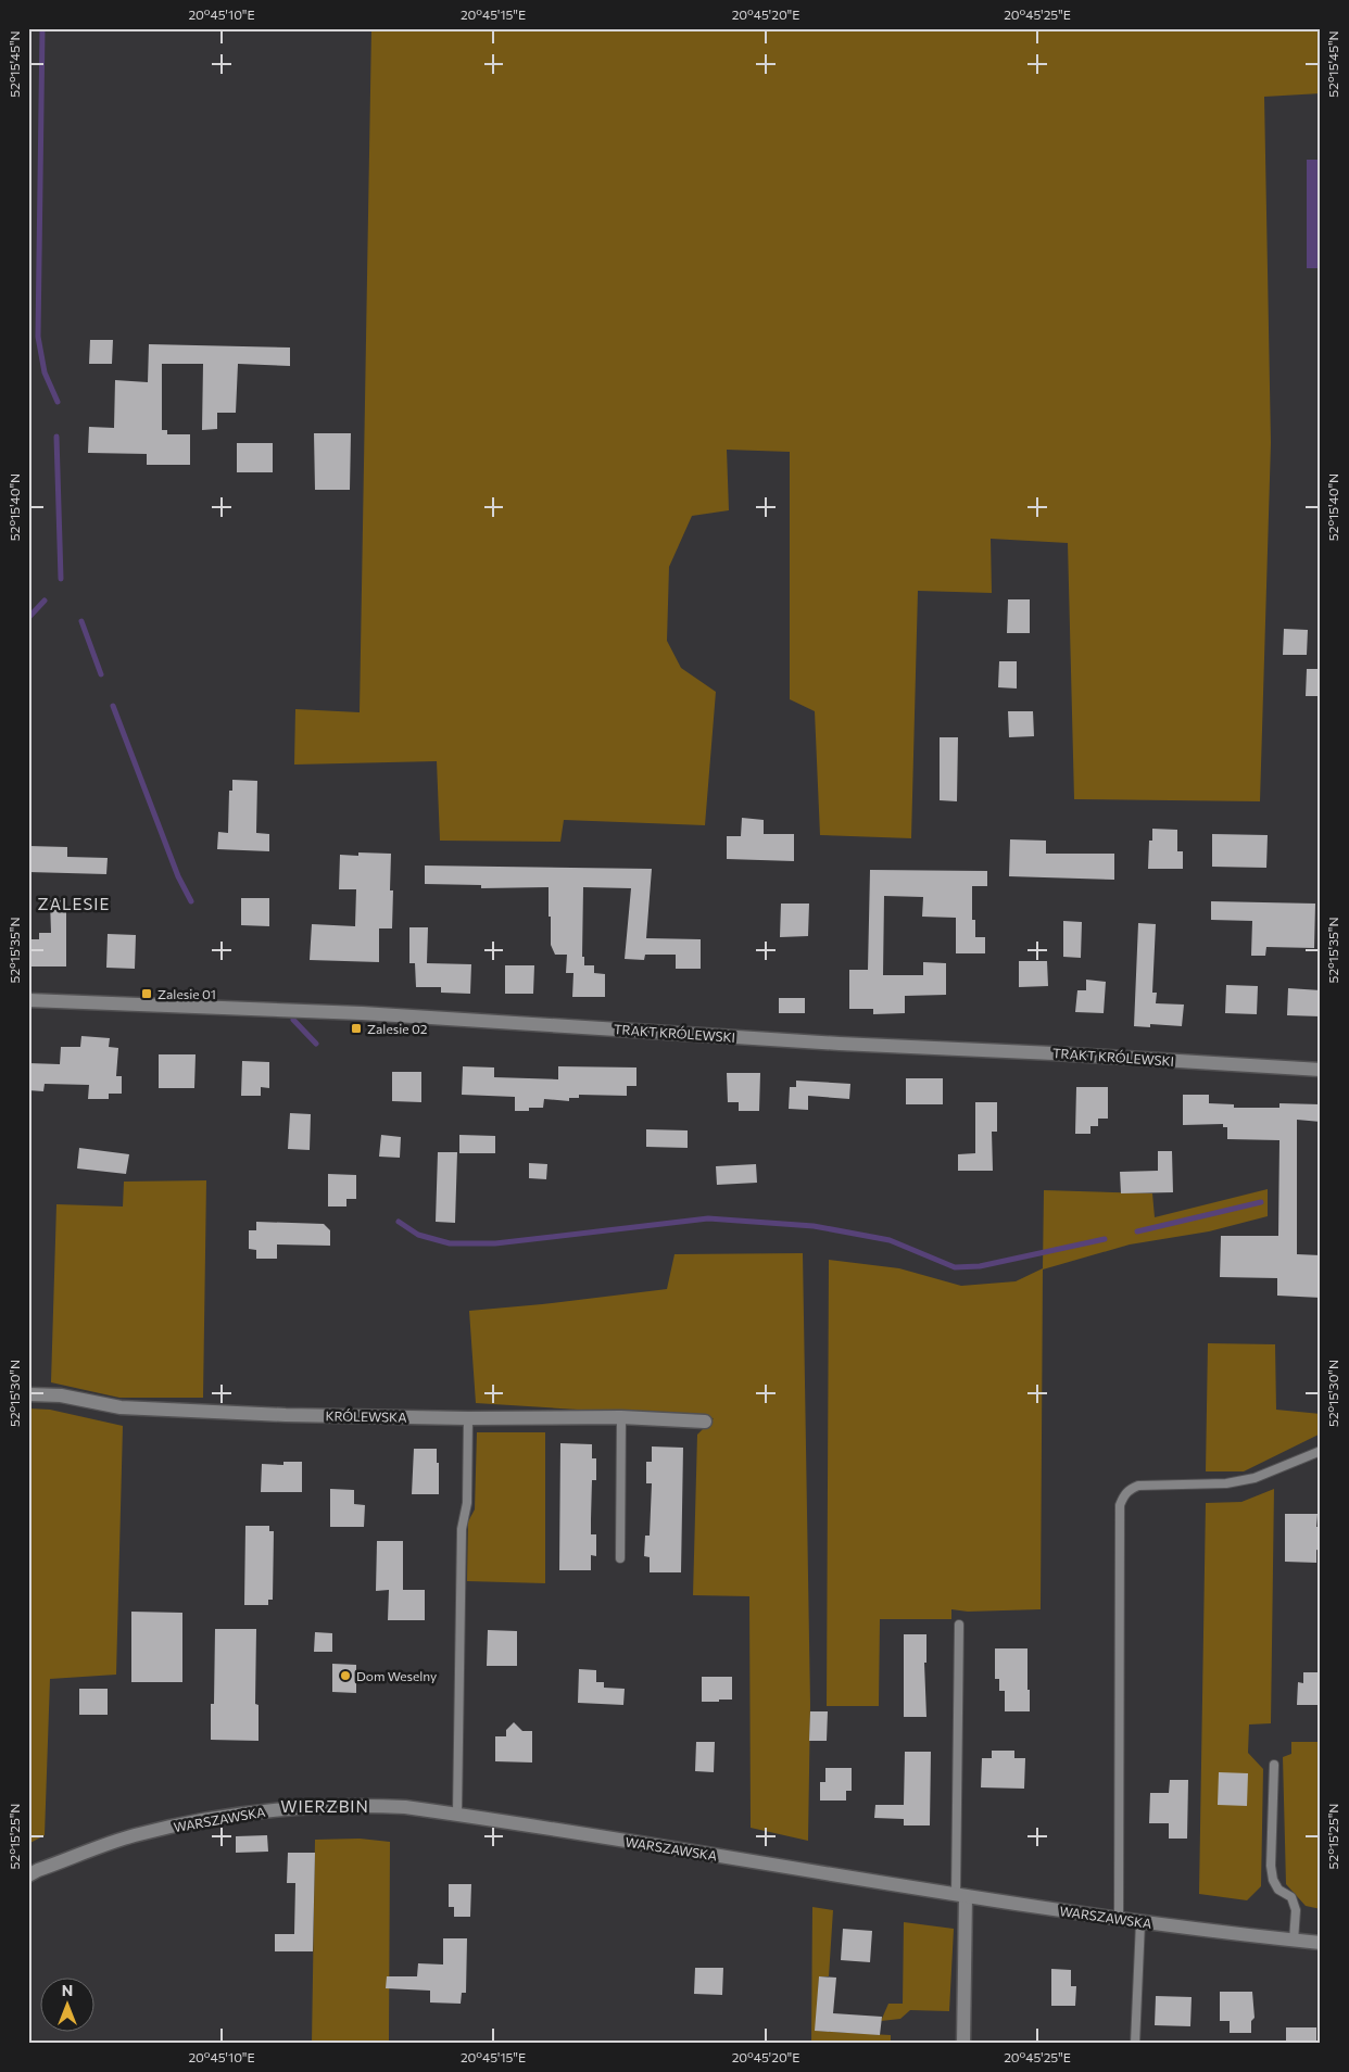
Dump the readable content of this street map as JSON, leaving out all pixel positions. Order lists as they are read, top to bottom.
{
  "streets": {
    "street": ["TRAKT KRÓLEWSKI", "KRÓLEWSKA", "WARSZAWSKA"]
  },
  "districts": ["ZALESIE", "WIERZBIN"],
  "places": {
    "transit": ["Zalesie 01", "Zalesie 02"],
    "other": ["Dom Weselny"]
  },
  "north": "top",
  "coordinates": [
    "20°45'10\"E",
    "20°45'15\"E",
    "20°45'20\"E",
    "20°45'25\"E",
    "52°15'45\"N",
    "52°15'40\"N",
    "52°15'35\"N",
    "52°15'30\"N",
    "52°15'25\"N"
  ]
}
